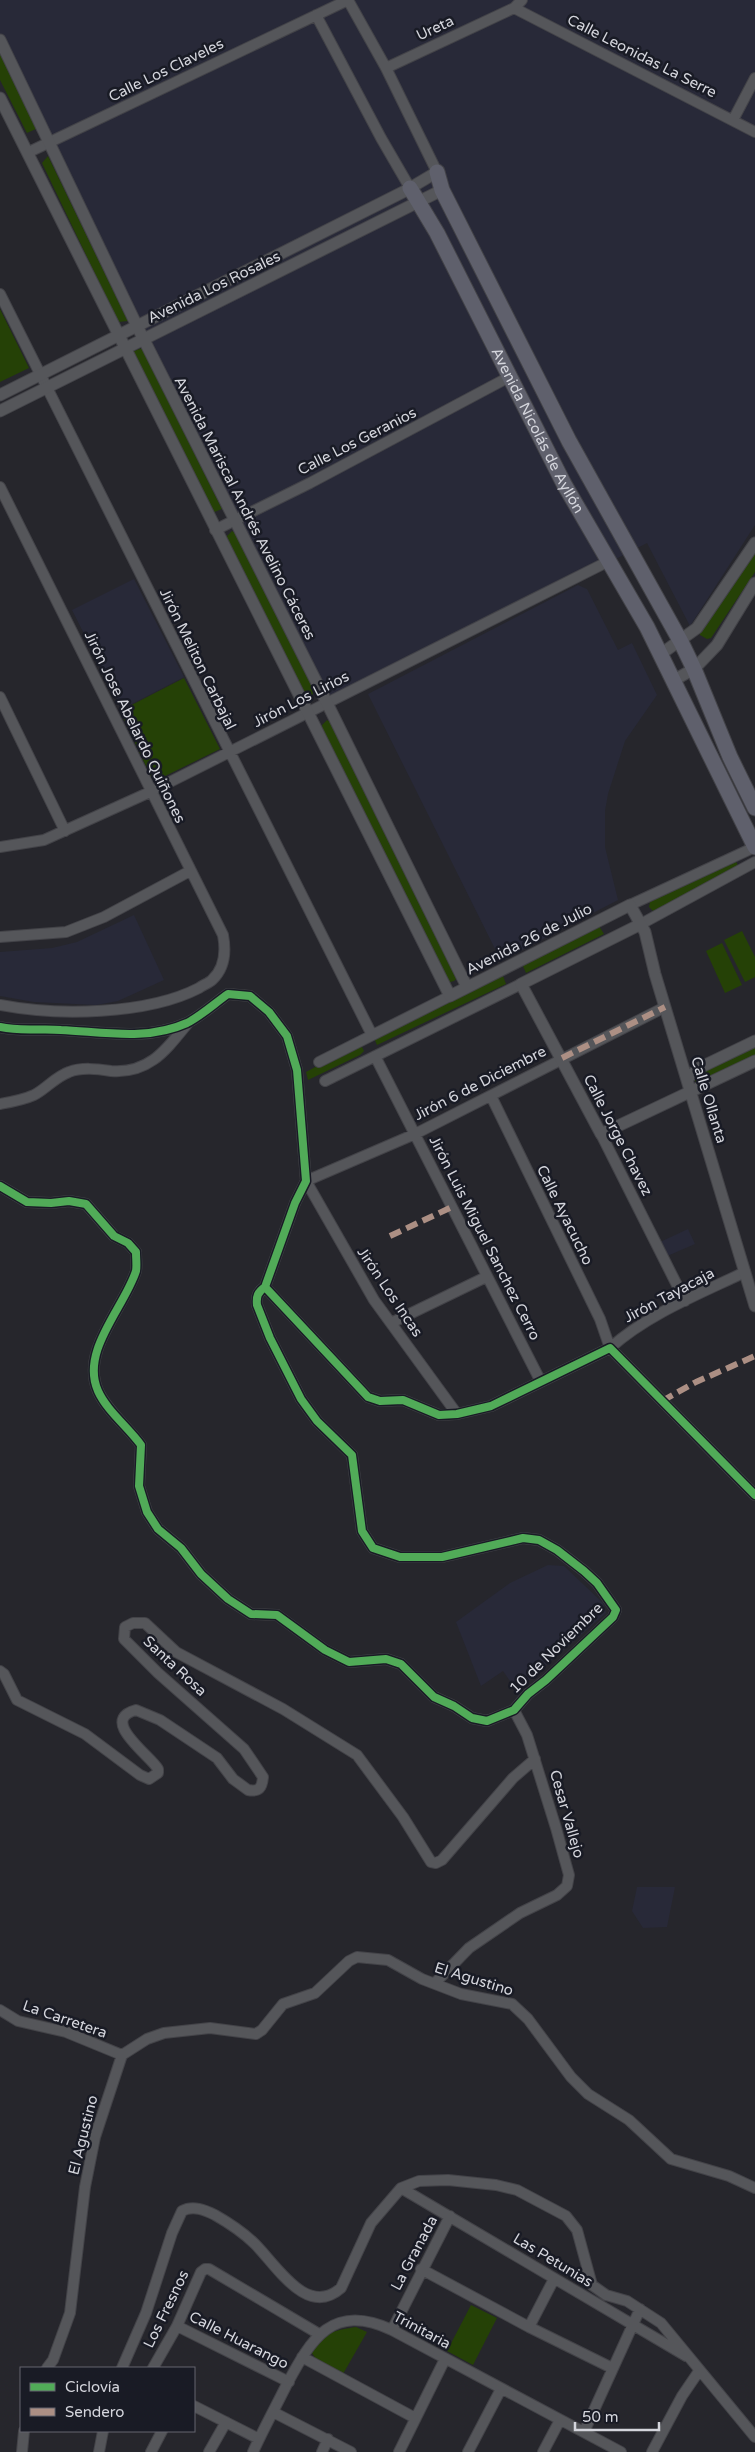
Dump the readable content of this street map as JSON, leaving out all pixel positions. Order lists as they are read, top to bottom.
{
  "streets": {
    "main road": ["Avenida Nicolás de Ayllón"],
    "street": [
      "Ureta",
      "Calle Leonidas La Serre",
      "Calle Los Claveles",
      "Avenida Los Rosales",
      "Calle Los Geranios",
      "Avenida Mariscal Andrés Avelino Cáceres",
      "Jirón Meliton Carbajal",
      "Jirón Los Lirios",
      "Jirón Jose Abelardo Quiñones",
      "Avenida 26 de Julio",
      "Jirón 6 de Diciembre",
      "Calle Ollanta",
      "Calle Jorge Chavez",
      "Calle Ayacucho",
      "Jirón Luis Miguel Sanchez Cerro",
      "Jirón Los Incas",
      "Jirón Tayacaja",
      "10 de Noviembre",
      "Santa Rosa",
      "Cesar Vallejo",
      "El Agustino",
      "La Carretera",
      "La Granada",
      "Las Petunias",
      "Los Fresnos",
      "Trinitaria",
      "Calle Huarango"
    ]
  },
  "crossings": [
    ["Ureta", "Calle Leonidas La Serre"],
    ["Ureta", "Avenida Nicolás de Ayllón"],
    ["Calle Los Claveles", "Avenida Nicolás de Ayllón"],
    ["Calle Los Claveles", "Avenida Mariscal Andrés Avelino Cáceres"],
    ["Avenida Los Rosales", "Avenida Nicolás de Ayllón"],
    ["Avenida Los Rosales", "Avenida Mariscal Andrés Avelino Cáceres"],
    ["Avenida Los Rosales", "Jirón Meliton Carbajal"],
    ["Avenida Nicolás de Ayllón", "Calle Los Geranios"],
    ["Avenida Nicolás de Ayllón", "Jirón Los Lirios"],
    ["Avenida Nicolás de Ayllón", "Avenida 26 de Julio"],
    ["Calle Los Geranios", "Avenida Mariscal Andrés Avelino Cáceres"],
    ["Avenida Mariscal Andrés Avelino Cáceres", "Jirón Los Lirios"],
    ["Avenida Mariscal Andrés Avelino Cáceres", "Avenida 26 de Julio"],
    ["Jirón Meliton Carbajal", "Jirón Los Lirios"],
    ["Jirón Meliton Carbajal", "Avenida 26 de Julio"],
    ["Jirón Los Lirios", "Jirón Jose Abelardo Quiñones"],
    ["Avenida 26 de Julio", "Calle Ollanta"],
    ["Jirón 6 de Diciembre", "Calle Ollanta"],
    ["Jirón 6 de Diciembre", "Calle Jorge Chavez"],
    ["Jirón 6 de Diciembre", "Calle Ayacucho"],
    ["Jirón 6 de Diciembre", "Jirón Luis Miguel Sanchez Cerro"],
    ["Jirón 6 de Diciembre", "Jirón Los Incas"],
    ["Calle Ollanta", "Jirón Tayacaja"],
    ["Calle Jorge Chavez", "Jirón Tayacaja"],
    ["Calle Ayacucho", "Jirón Tayacaja"],
    ["Jirón Luis Miguel Sanchez Cerro", "Jirón Tayacaja"],
    ["Jirón Los Incas", "Jirón Tayacaja"],
    ["Jirón Tayacaja", "10 de Noviembre"],
    ["10 de Noviembre", "Cesar Vallejo"],
    ["Santa Rosa", "Cesar Vallejo"],
    ["Cesar Vallejo", "El Agustino"],
    ["El Agustino", "La Carretera"],
    ["La Granada", "Las Petunias"],
    ["La Granada", "Trinitaria"],
    ["Los Fresnos", "Trinitaria"],
    ["Los Fresnos", "Calle Huarango"]
  ],
  "legend": ["Ciclovía", "Sendero"],
  "scale_bar": "50 m"
}
